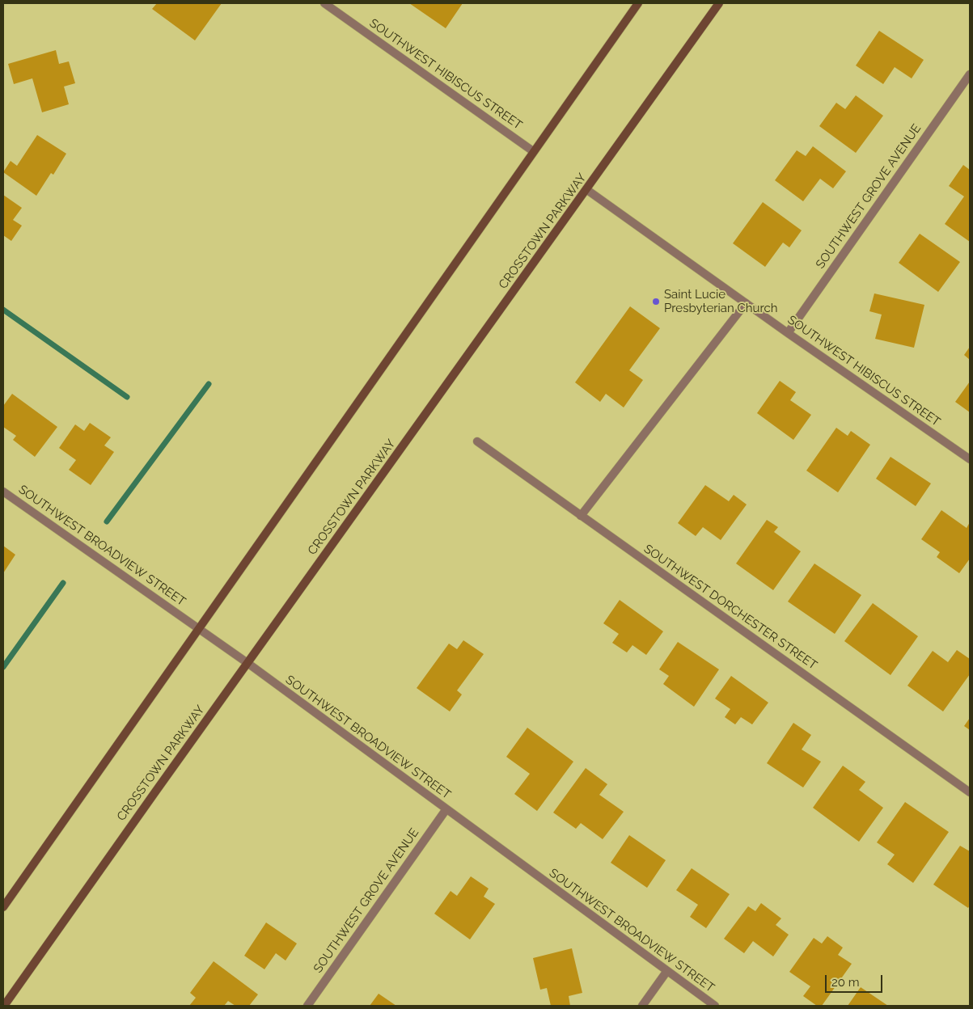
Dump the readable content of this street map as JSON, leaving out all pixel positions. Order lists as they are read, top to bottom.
{
  "streets": {
    "main road": ["CROSSTOWN PARKWAY"],
    "street": [
      "SOUTHWEST HIBISCUS STREET",
      "SOUTHWEST GROVE AVENUE",
      "SOUTHWEST BROADVIEW STREET",
      "SOUTHWEST DORCHESTER STREET"
    ]
  },
  "crossings": [
    ["SOUTHWEST HIBISCUS STREET", "SOUTHWEST GROVE AVENUE"],
    ["SOUTHWEST HIBISCUS STREET", "CROSSTOWN PARKWAY"],
    ["SOUTHWEST GROVE AVENUE", "SOUTHWEST BROADVIEW STREET"],
    ["CROSSTOWN PARKWAY", "SOUTHWEST BROADVIEW STREET"]
  ],
  "places": ["Saint Lucie Presbyterian Church"],
  "scale_bar": "20 m"
}
